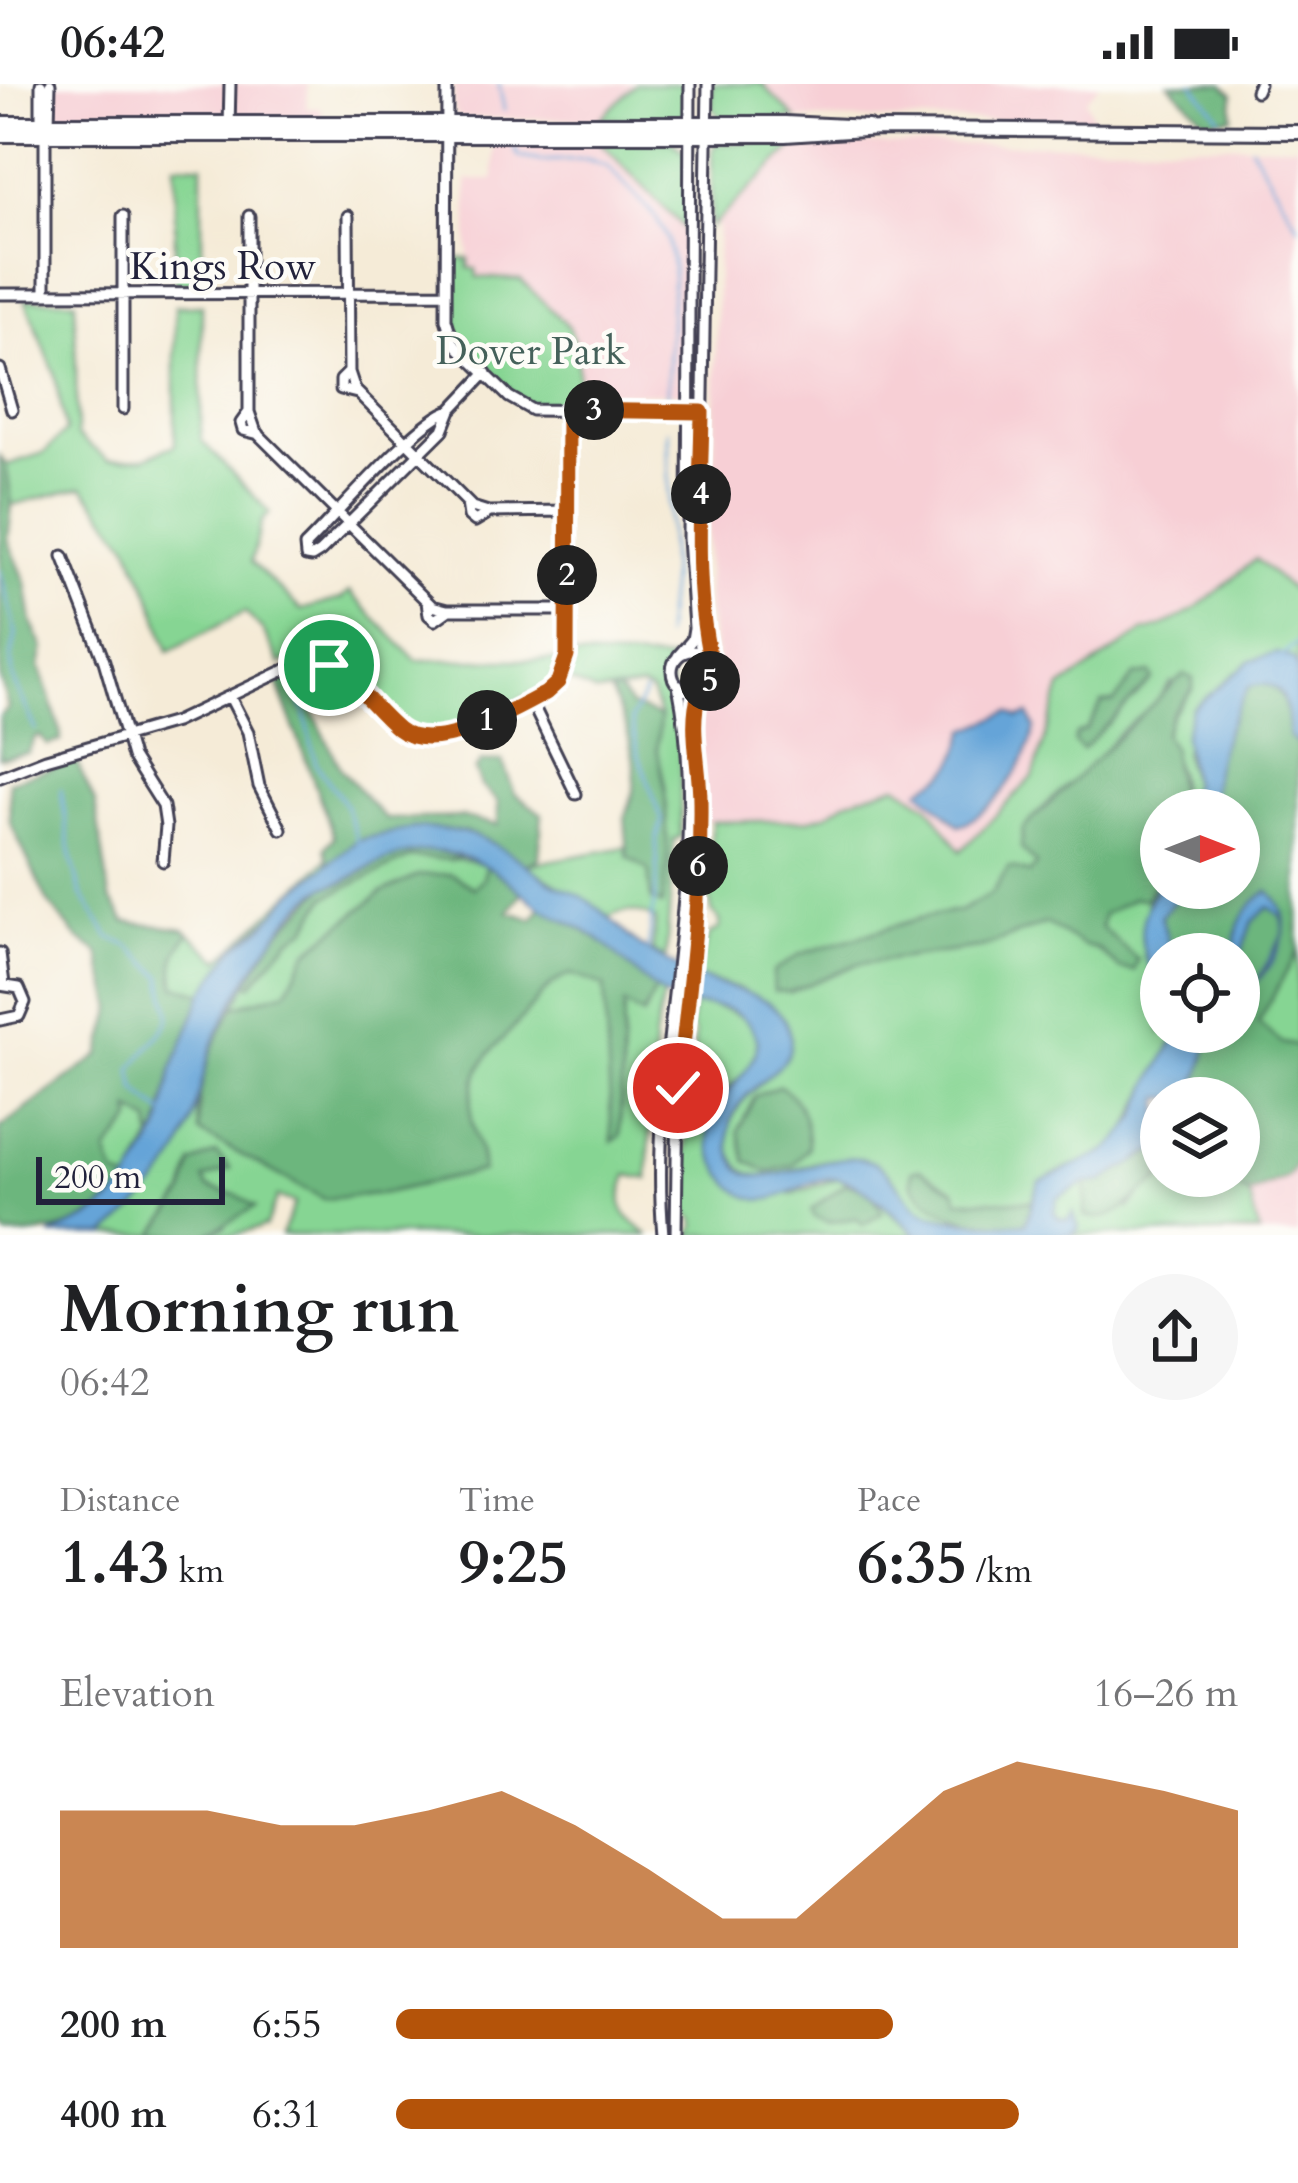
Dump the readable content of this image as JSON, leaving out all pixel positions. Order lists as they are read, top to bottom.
{
  "streets": {
    "street": ["Kings Row"]
  },
  "parks": ["Dover Park"],
  "scale_bar": "200 m",
  "north": "right",
  "page": {
    "status": "06:42",
    "pins": [
      "3",
      "4",
      "2",
      "5",
      "1",
      "6"
    ],
    "scale": "200 m",
    "heading": ["Morning run", "06:42"],
    "stats": [
      ["Distance", "1.43 km"],
      ["Time", "9:25"],
      ["Pace", "6:35 /km"]
    ],
    "chart": ["Elevation", "16–26 m"],
    "list": [
      {
        "name": "200 m",
        "note": "6:55"
      },
      {
        "name": "400 m",
        "note": "6:31"
      }
    ]
  }
}
